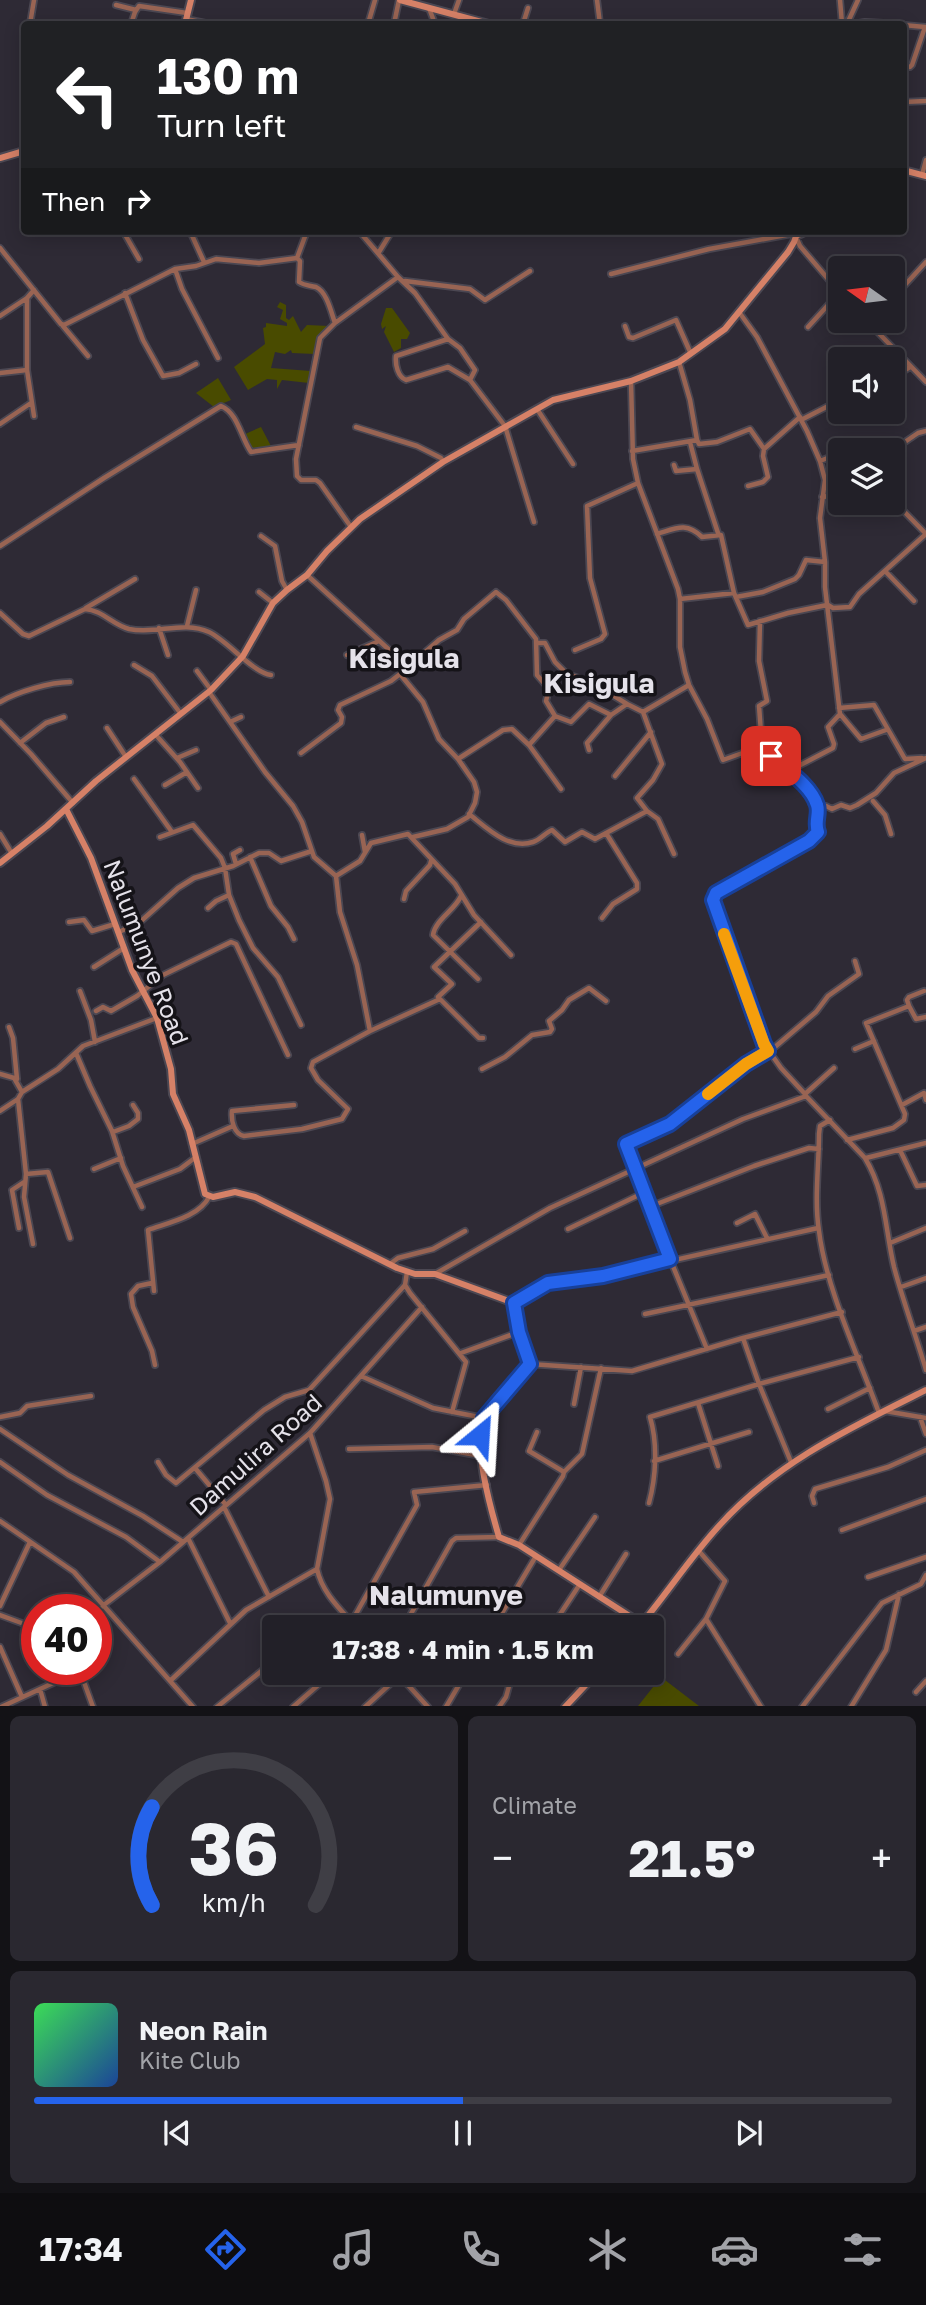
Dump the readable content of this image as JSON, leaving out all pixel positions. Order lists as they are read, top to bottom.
{
  "streets": {
    "street": ["Nalumunye Road", "Damulira Road"]
  },
  "districts": ["Kisigula", "Kisigula", "Nalumunye"],
  "north": "left",
  "page": {
    "turn": ["130 m", "Turn left"],
    "then": "Then",
    "limit": "40",
    "trip": "17:38 · 4 min · 1.5 km",
    "tile": "Climate",
    "heat": ["−", "21.5°", "+"],
    "song": ["Neon Rain", "Kite Club"],
    "tabs": "17:34",
    "gauge": ["36", "km/h"]
  }
}
